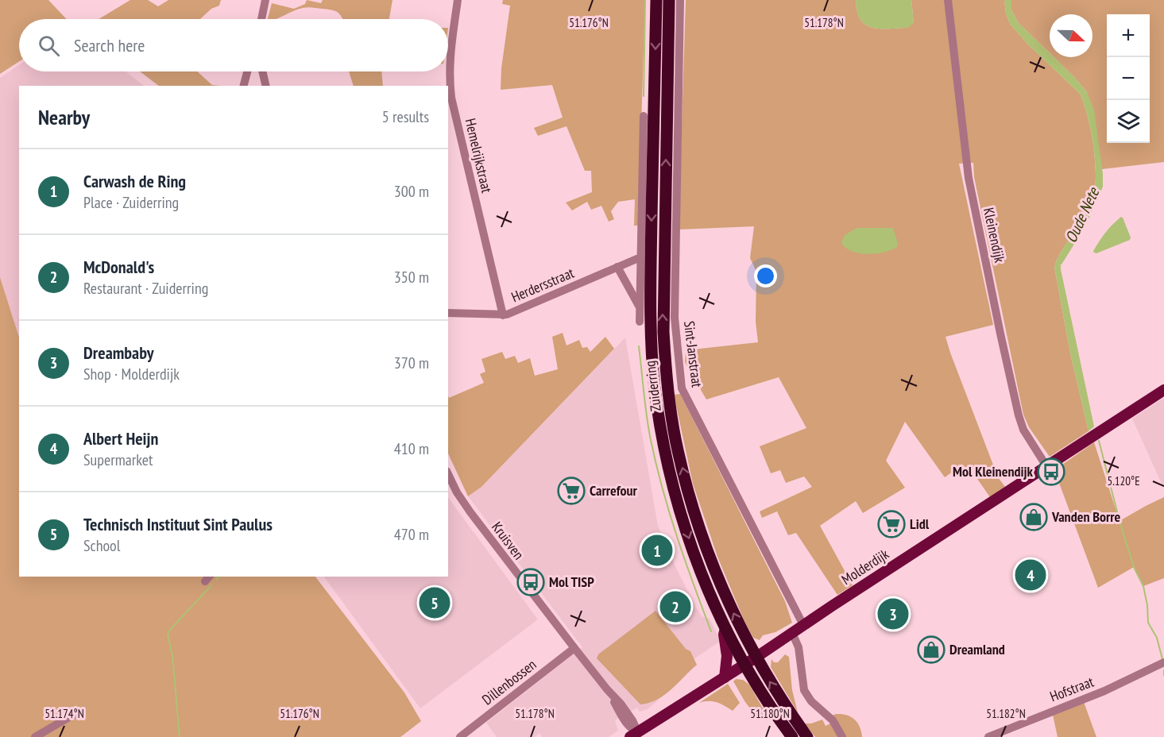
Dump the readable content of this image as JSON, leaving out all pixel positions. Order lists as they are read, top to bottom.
{
  "streets": {
    "highway": ["Zuiderring"],
    "main road": ["Molderdijk"],
    "street": [
      "Hemelrijkstraat",
      "Kleinendijk",
      "Herdersstraat",
      "Sint-Janstraat",
      "Kruisven",
      "Dillenbossen",
      "Hofstraat"
    ]
  },
  "crossings": [
    ["Hemelrijkstraat", "Herdersstraat"],
    ["Kleinendijk", "Molderdijk"],
    ["Sint-Janstraat", "Molderdijk"],
    ["Zuiderring", "Molderdijk"],
    ["Kruisven", "Molderdijk"],
    ["Kruisven", "Dillenbossen"]
  ],
  "water": ["Oude Nete"],
  "places": {
    "bus stop": ["Mol Kleinendijk", "Mol TISP"],
    "supermarket": ["Carrefour", "Lidl"],
    "shop": ["Vanden Borre", "Dreamland"]
  },
  "north": "right",
  "page": {
    "map_buttons": ["+", "−"],
    "search": "Search here",
    "heading": ["Nearby", "5 results"],
    "list": [
      {
        "mark": "1",
        "name": "Carwash de Ring",
        "note": "Place · Zuiderring",
        "value": "300 m"
      },
      {
        "mark": "2",
        "name": "McDonald's",
        "note": "Restaurant · Zuiderring",
        "value": "350 m"
      },
      {
        "mark": "3",
        "name": "Dreambaby",
        "note": "Shop · Molderdijk",
        "value": "370 m"
      },
      {
        "mark": "4",
        "name": "Albert Heijn",
        "note": "Supermarket",
        "value": "410 m"
      },
      {
        "mark": "5",
        "name": "Technisch Instituut Sint Paulus",
        "note": "School",
        "value": "470 m"
      }
    ],
    "pins": [
      "1",
      "4",
      "5",
      "2",
      "3"
    ]
  },
  "coordinates": [
    "51.176°N",
    "51.178°N",
    "5.120°E",
    "51.174°N",
    "51.180°N",
    "51.182°N"
  ]
}
